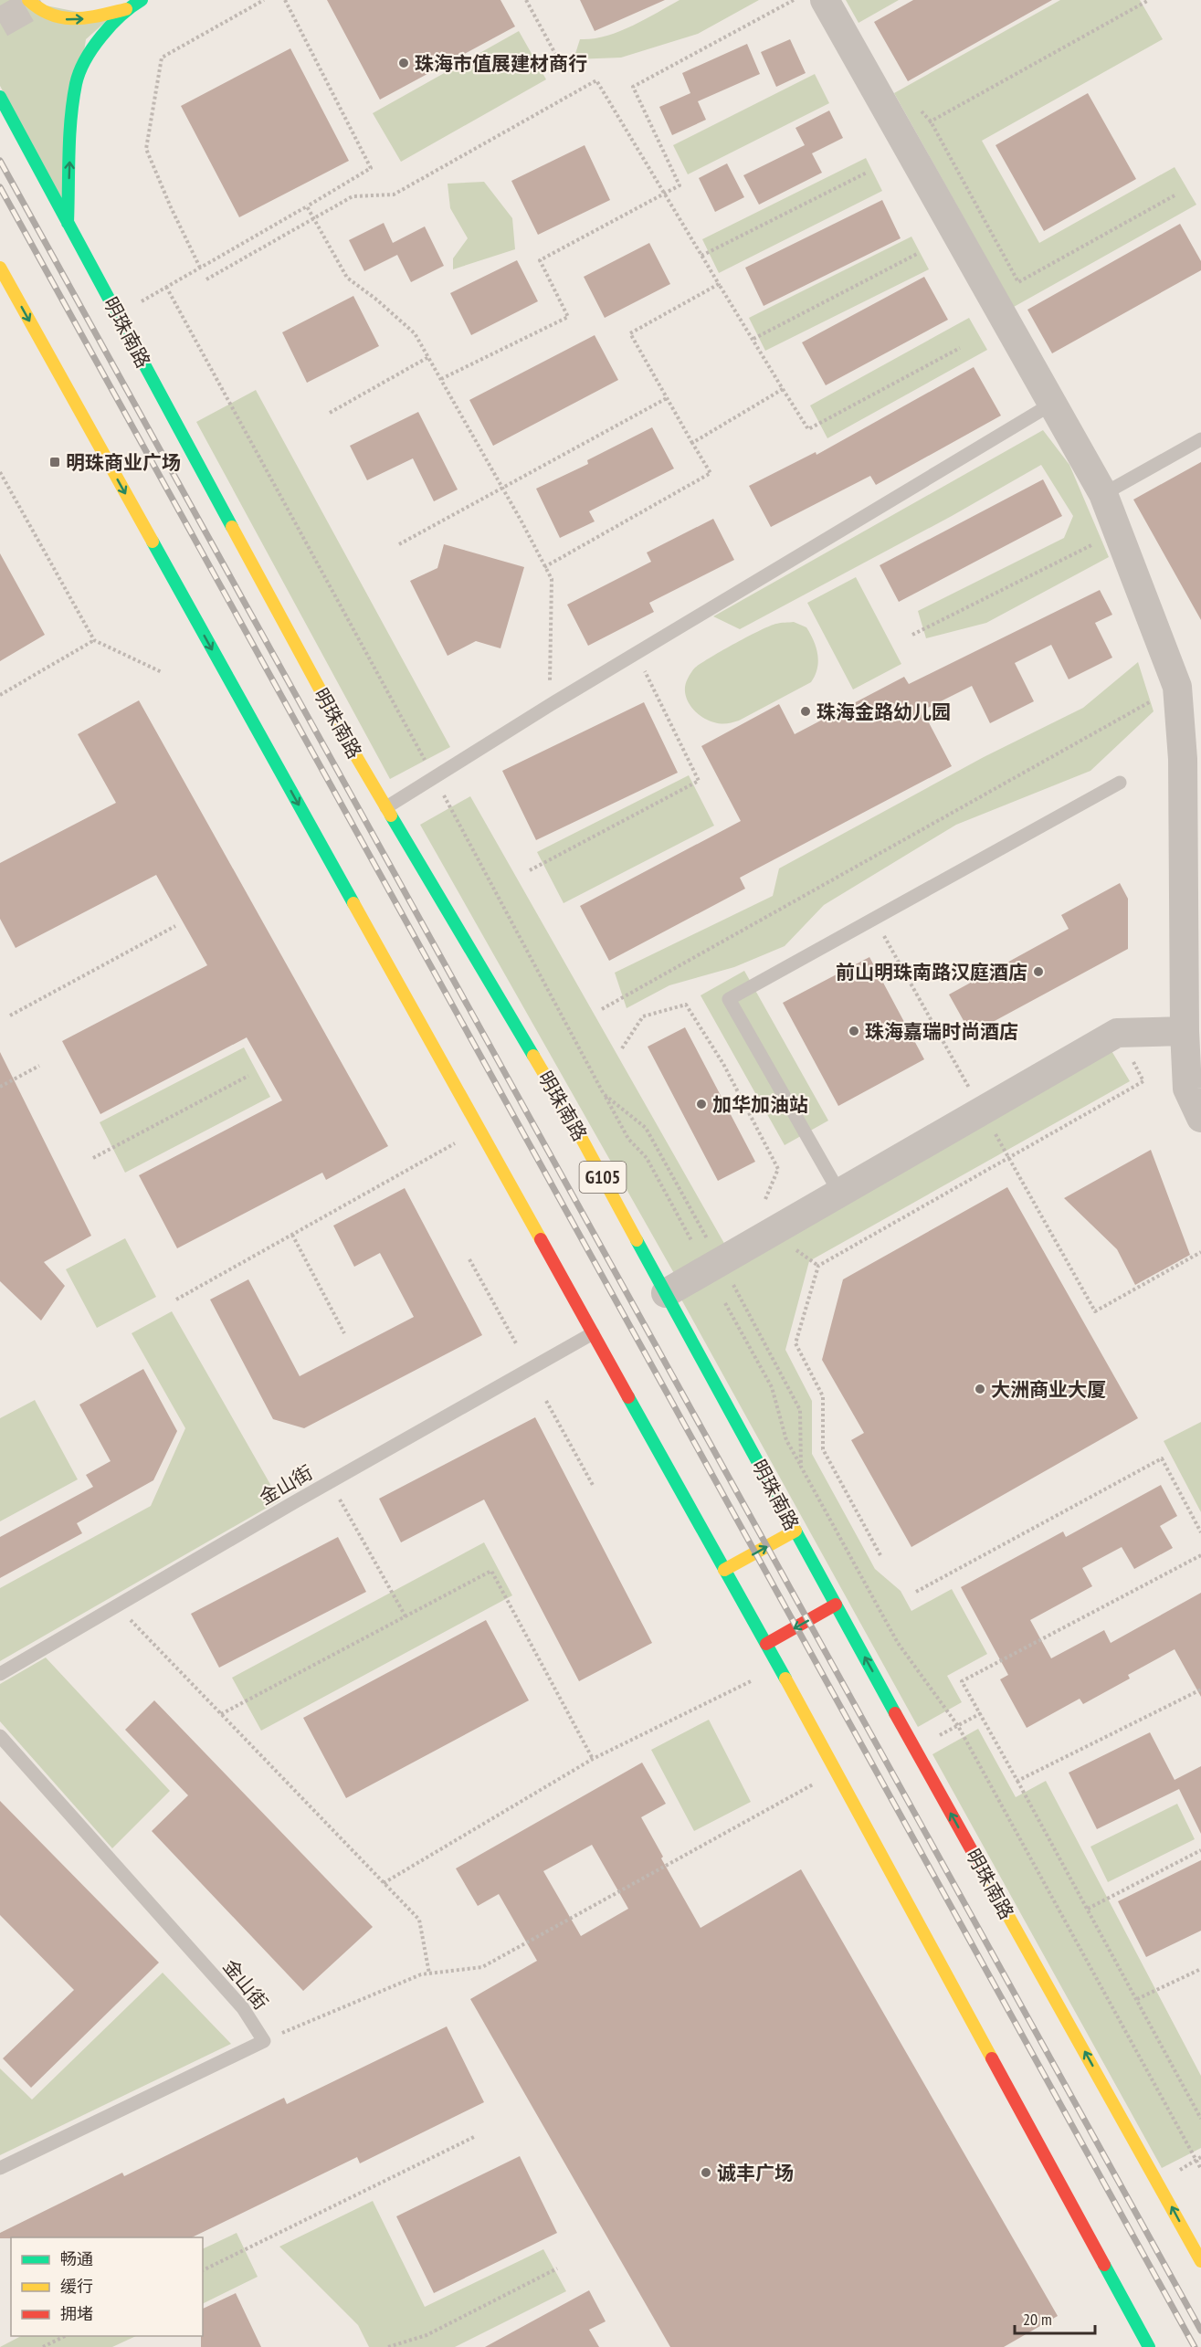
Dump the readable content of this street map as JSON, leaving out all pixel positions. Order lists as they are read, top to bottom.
{
  "streets": {
    "main road": ["明珠南路", "G105"],
    "lane": ["金山街"]
  },
  "places": {
    "other": [
      "珠海市值展建材商行",
      "珠海金路幼儿园",
      "前山明珠南路汉庭酒店",
      "珠海嘉瑞时尚酒店",
      "加华加油站",
      "大洲商业大厦",
      "诚丰广场"
    ],
    "transit": ["明珠商业广场"]
  },
  "legend": ["畅通", "缓行", "拥堵"],
  "scale_bar": "20 m"
}
